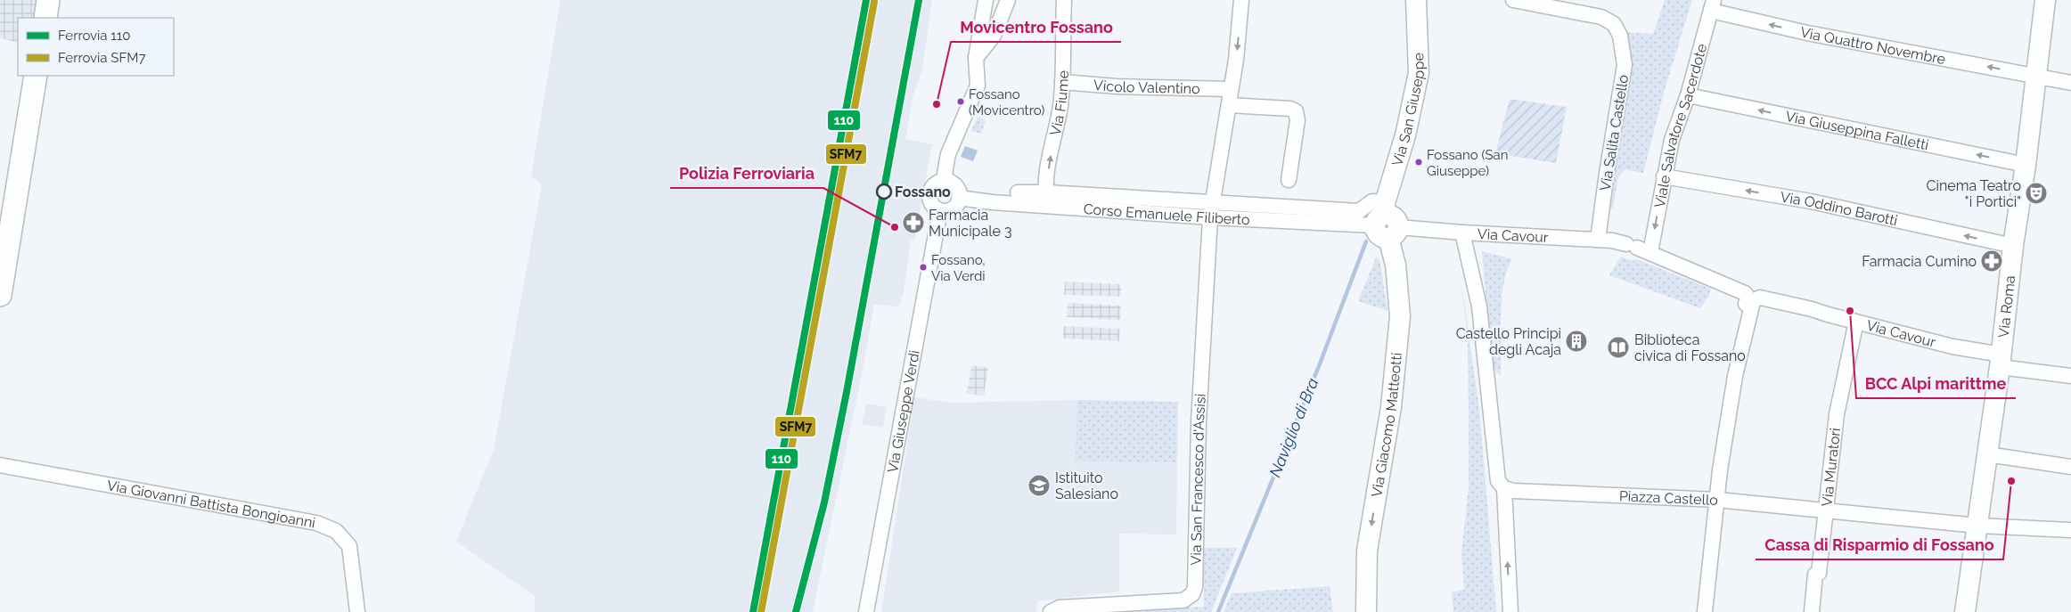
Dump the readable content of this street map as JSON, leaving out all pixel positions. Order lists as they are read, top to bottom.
{
  "streets": {
    "main road": ["Via San Giuseppe", "Via Roma", "Via Giacomo Matteotti"],
    "street": [
      "Via Quattro Novembre",
      "Vicolo Valentino",
      "Via Fiume",
      "Viale Salvatore Sacerdote",
      "Via Giuseppina Falletti",
      "Via Salita Castello",
      "Via Oddino Barotti",
      "Corso Emanuele Filiberto",
      "Via Cavour",
      "Via Giuseppe Verdi",
      "Via Muratori",
      "Via San Francesco d'Assisi",
      "Piazza Castello",
      "Via Giovanni Battista Bongioanni"
    ]
  },
  "crossings": [
    ["Via Quattro Novembre", "Viale Salvatore Sacerdote"],
    ["Via Quattro Novembre", "Via Roma"],
    ["Vicolo Valentino", "Via Fiume"],
    ["Via Fiume", "Corso Emanuele Filiberto"],
    ["Via San Giuseppe", "Corso Emanuele Filiberto"],
    ["Via San Giuseppe", "Via Cavour"],
    ["Via San Giuseppe", "Via Giacomo Matteotti"],
    ["Viale Salvatore Sacerdote", "Via Giuseppina Falletti"],
    ["Viale Salvatore Sacerdote", "Via Oddino Barotti"],
    ["Viale Salvatore Sacerdote", "Via Cavour"],
    ["Via Giuseppina Falletti", "Via Roma"],
    ["Via Salita Castello", "Via Cavour"],
    ["Via Oddino Barotti", "Via Roma"],
    ["Corso Emanuele Filiberto", "Via Cavour"],
    ["Corso Emanuele Filiberto", "Via Giuseppe Verdi"],
    ["Corso Emanuele Filiberto", "Via Giacomo Matteotti"],
    ["Corso Emanuele Filiberto", "Via San Francesco d'Assisi"],
    ["Via Cavour", "Via Roma"],
    ["Via Cavour", "Via Giacomo Matteotti"],
    ["Via Cavour", "Via Muratori"],
    ["Via Cavour", "Piazza Castello"]
  ],
  "one_way": [
    "Via Quattro Novembre",
    "Via Giuseppina Falletti",
    "Via Oddino Barotti",
    "Via Giacomo Matteotti"
  ],
  "water": ["Naviglio di Bra"],
  "places": {
    "other": [
      "Fossano (Movicentro)",
      "Movicentro Fossano",
      "Fossano (San Giuseppe)",
      "Fossano",
      "Polizia Ferroviaria",
      "Fossano, Via Verdi",
      "BCC Alpi marittme",
      "Cassa di Risparmio di Fossano"
    ],
    "theatre": ["Cinema Teatro \"i Portici\""],
    "pharmacy": ["Farmacia Municipale 3", "Farmacia Cumino"],
    "building": ["Castello Principi degli Acaja"],
    "library": ["Biblioteca civica di Fossano"],
    "school or university": ["Istituito Salesiano"]
  },
  "lines": ["rail line 110", "rail line SFM7"],
  "legend": ["Ferrovia 110", "Ferrovia SFM7"]
}
